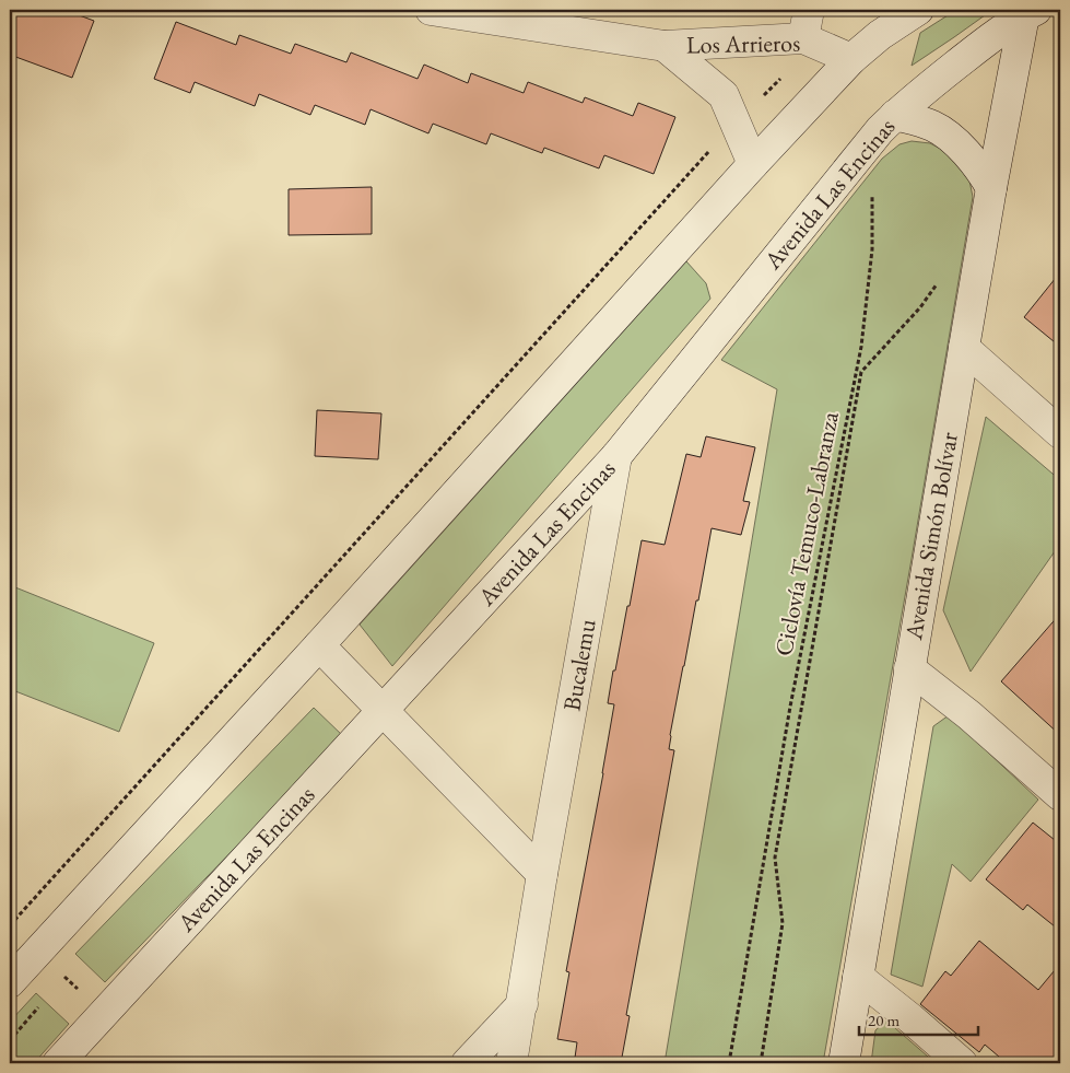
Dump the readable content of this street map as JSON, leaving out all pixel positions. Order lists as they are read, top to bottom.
{
  "streets": {
    "street": [
      "Los Arrieros",
      "Avenida Las Encinas",
      "Avenida Simón Bolívar",
      "Bucalemu"
    ],
    "path": ["Ciclovía Temuco-Labranza"]
  },
  "crossings": [
    ["Avenida Las Encinas", "Avenida Simón Bolívar"],
    ["Avenida Las Encinas", "Bucalemu"]
  ],
  "scale_bar": "20 m"
}
